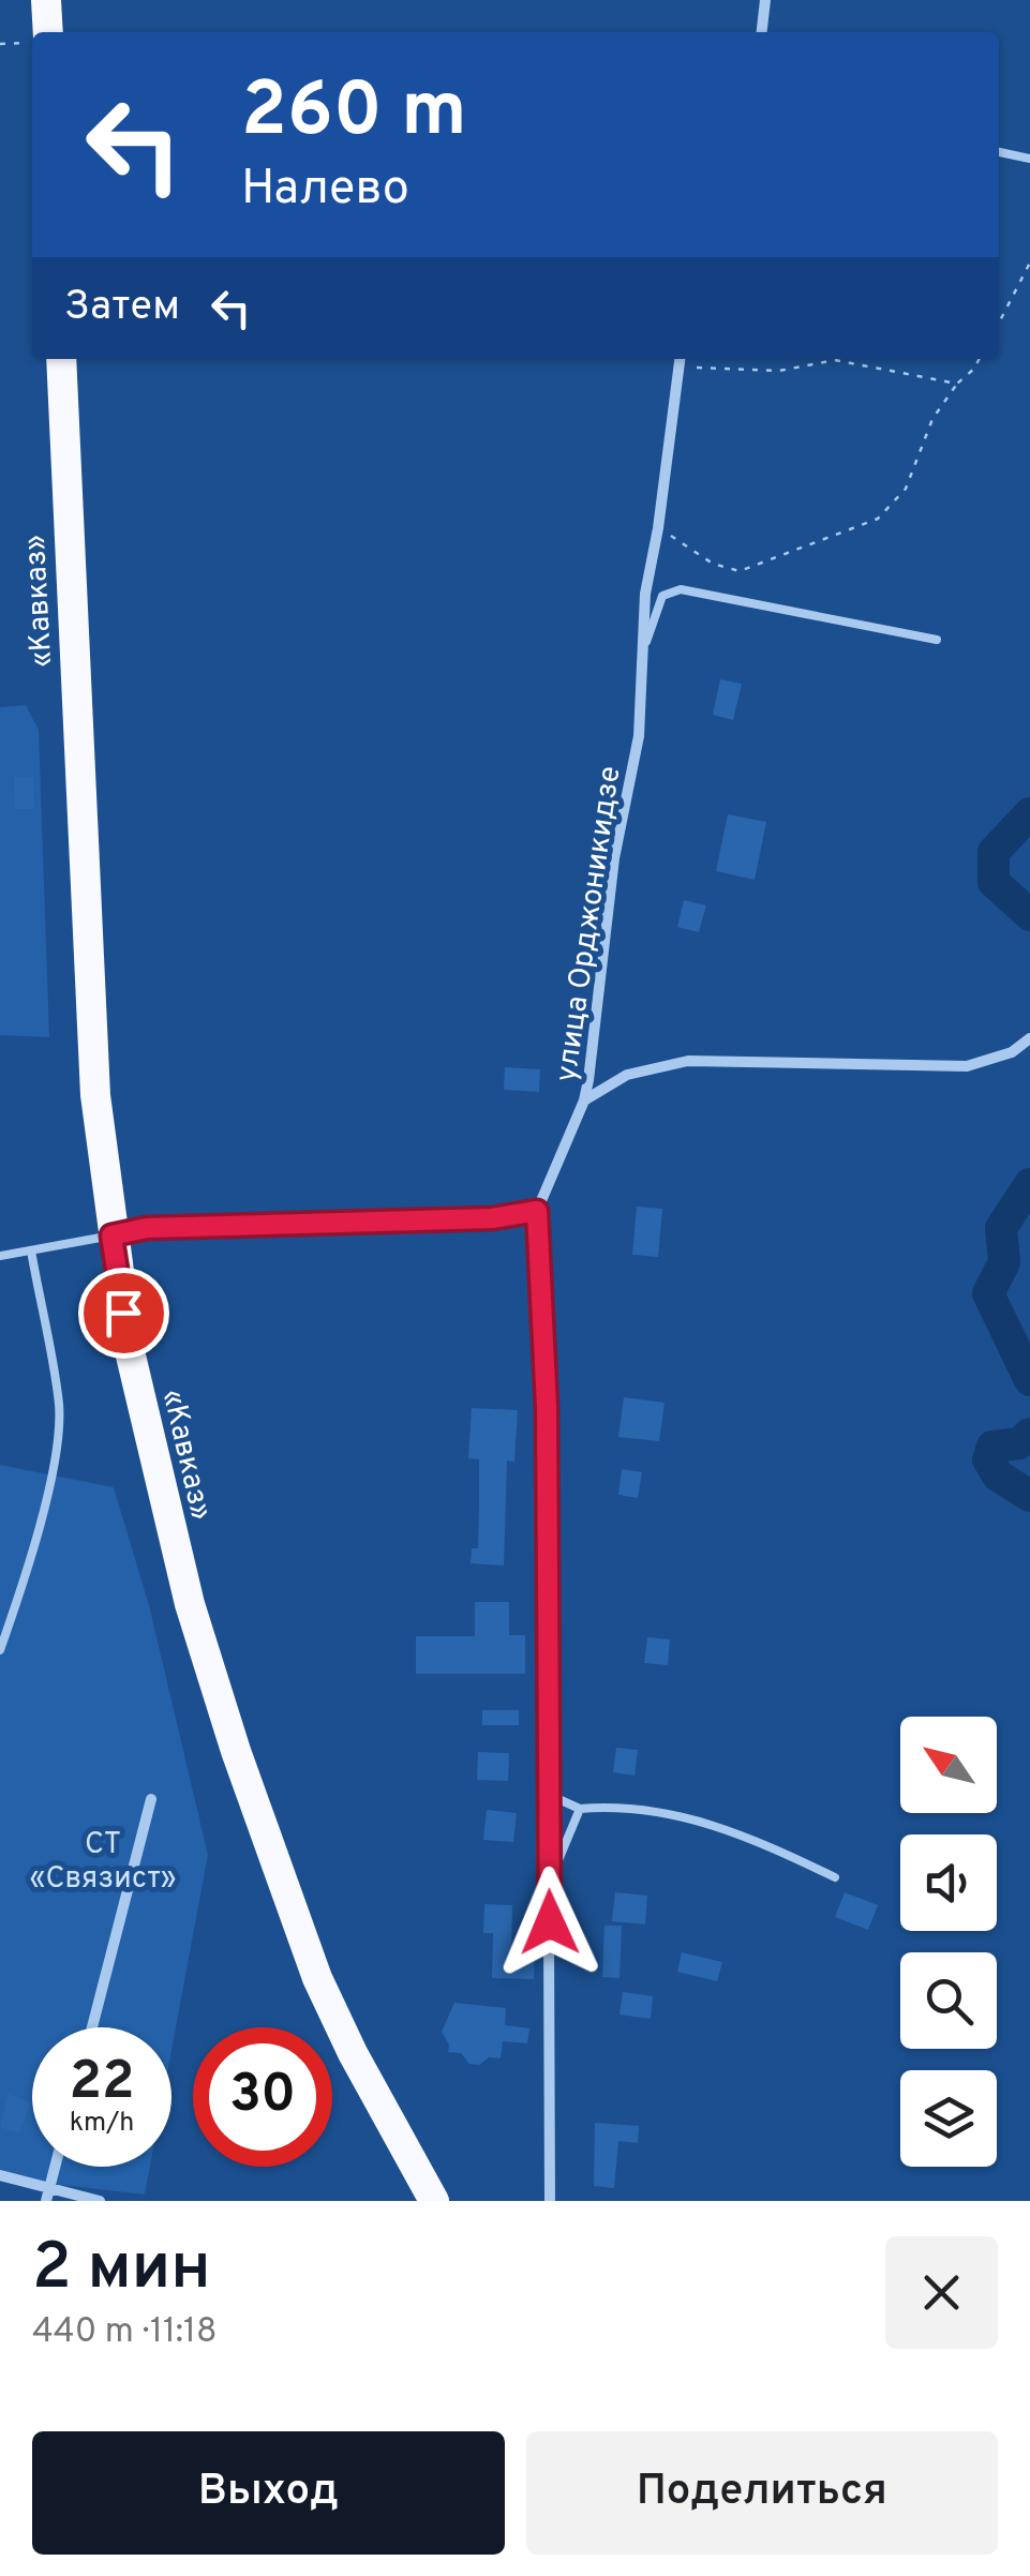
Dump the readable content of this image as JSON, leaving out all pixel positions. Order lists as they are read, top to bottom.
{
  "streets": {
    "highway": ["«Кавказ»"],
    "street": ["улица Орджоникидзе"]
  },
  "parks": ["СТ «Связист»"],
  "north": "top left",
  "page": {
    "turn": ["260 m", "Налево"],
    "then": "Затем",
    "speed": "22 km/h",
    "limit": "30",
    "heading": ["2 мин", "440 m · 11:18"],
    "buttons": ["Выход", "Поделиться"]
  }
}
